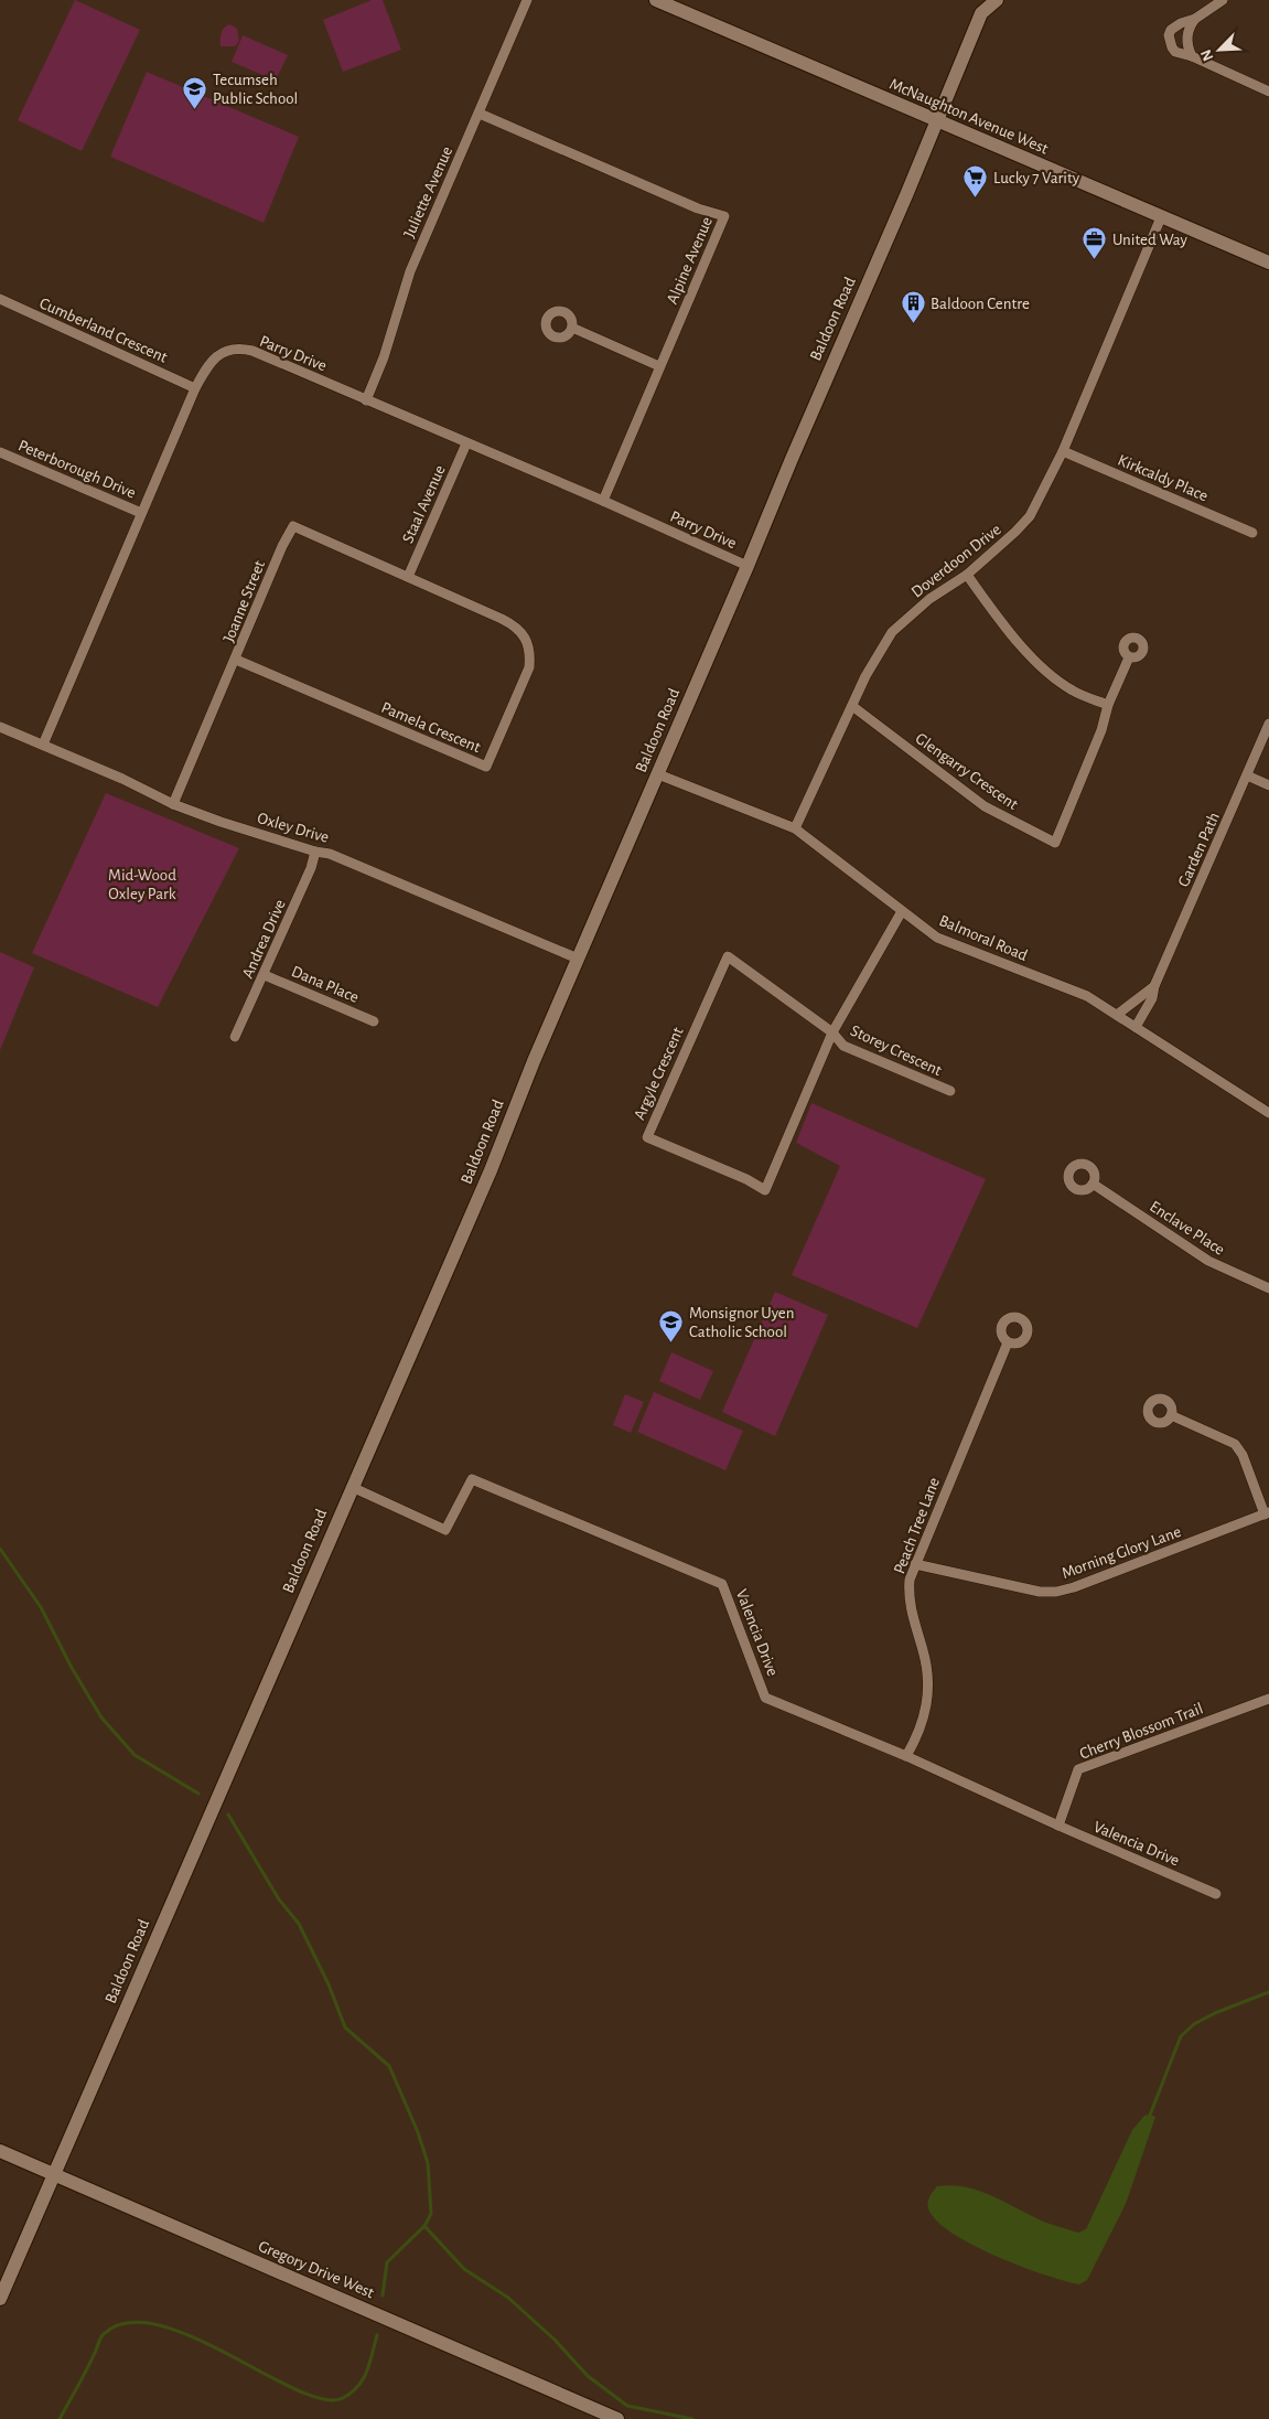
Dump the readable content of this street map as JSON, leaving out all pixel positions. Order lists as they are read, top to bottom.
{
  "streets": {
    "street": [
      "McNaughton Avenue West",
      "Juliette Avenue",
      "Alpine Avenue",
      "Baldoon Road",
      "Cumberland Crescent",
      "Parry Drive",
      "Peterborough Drive",
      "Kirkcaldy Place",
      "Staal Avenue",
      "Doverdoon Drive",
      "Joanne Street",
      "Pamela Crescent",
      "Glengarry Crescent",
      "Oxley Drive",
      "Garden Path",
      "Balmoral Road",
      "Andrea Drive",
      "Dana Place",
      "Storey Crescent",
      "Argyle Crescent",
      "Enclave Place",
      "Peach Tree Lane",
      "Morning Glory Lane",
      "Valencia Drive",
      "Cherry Blossom Trail",
      "Gregory Drive West"
    ]
  },
  "crossings": [
    ["McNaughton Avenue West", "Baldoon Road"],
    ["McNaughton Avenue West", "Doverdoon Drive"],
    ["Juliette Avenue", "Alpine Avenue"],
    ["Juliette Avenue", "Parry Drive"],
    ["Alpine Avenue", "Parry Drive"],
    ["Baldoon Road", "Parry Drive"],
    ["Baldoon Road", "Oxley Drive"],
    ["Baldoon Road", "Balmoral Road"],
    ["Baldoon Road", "Valencia Drive"],
    ["Baldoon Road", "Gregory Drive West"],
    ["Cumberland Crescent", "Parry Drive"],
    ["Parry Drive", "Peterborough Drive"],
    ["Parry Drive", "Staal Avenue"],
    ["Parry Drive", "Oxley Drive"],
    ["Kirkcaldy Place", "Doverdoon Drive"],
    ["Staal Avenue", "Joanne Street"],
    ["Staal Avenue", "Pamela Crescent"],
    ["Doverdoon Drive", "Glengarry Crescent"],
    ["Doverdoon Drive", "Balmoral Road"],
    ["Joanne Street", "Pamela Crescent"],
    ["Joanne Street", "Oxley Drive"],
    ["Oxley Drive", "Andrea Drive"],
    ["Garden Path", "Balmoral Road"],
    ["Balmoral Road", "Argyle Crescent"],
    ["Andrea Drive", "Dana Place"],
    ["Storey Crescent", "Argyle Crescent"],
    ["Peach Tree Lane", "Morning Glory Lane"],
    ["Peach Tree Lane", "Valencia Drive"],
    ["Valencia Drive", "Cherry Blossom Trail"]
  ],
  "parks": ["Mid-Wood Oxley Park"],
  "places": {
    "school or university": ["Tecumseh Public School", "Monsignor Uyen Catholic School"],
    "supermarket": ["Lucky 7 Varity"],
    "office": ["United Way"],
    "building": ["Baldoon Centre"]
  },
  "north": "bottom left"
}
